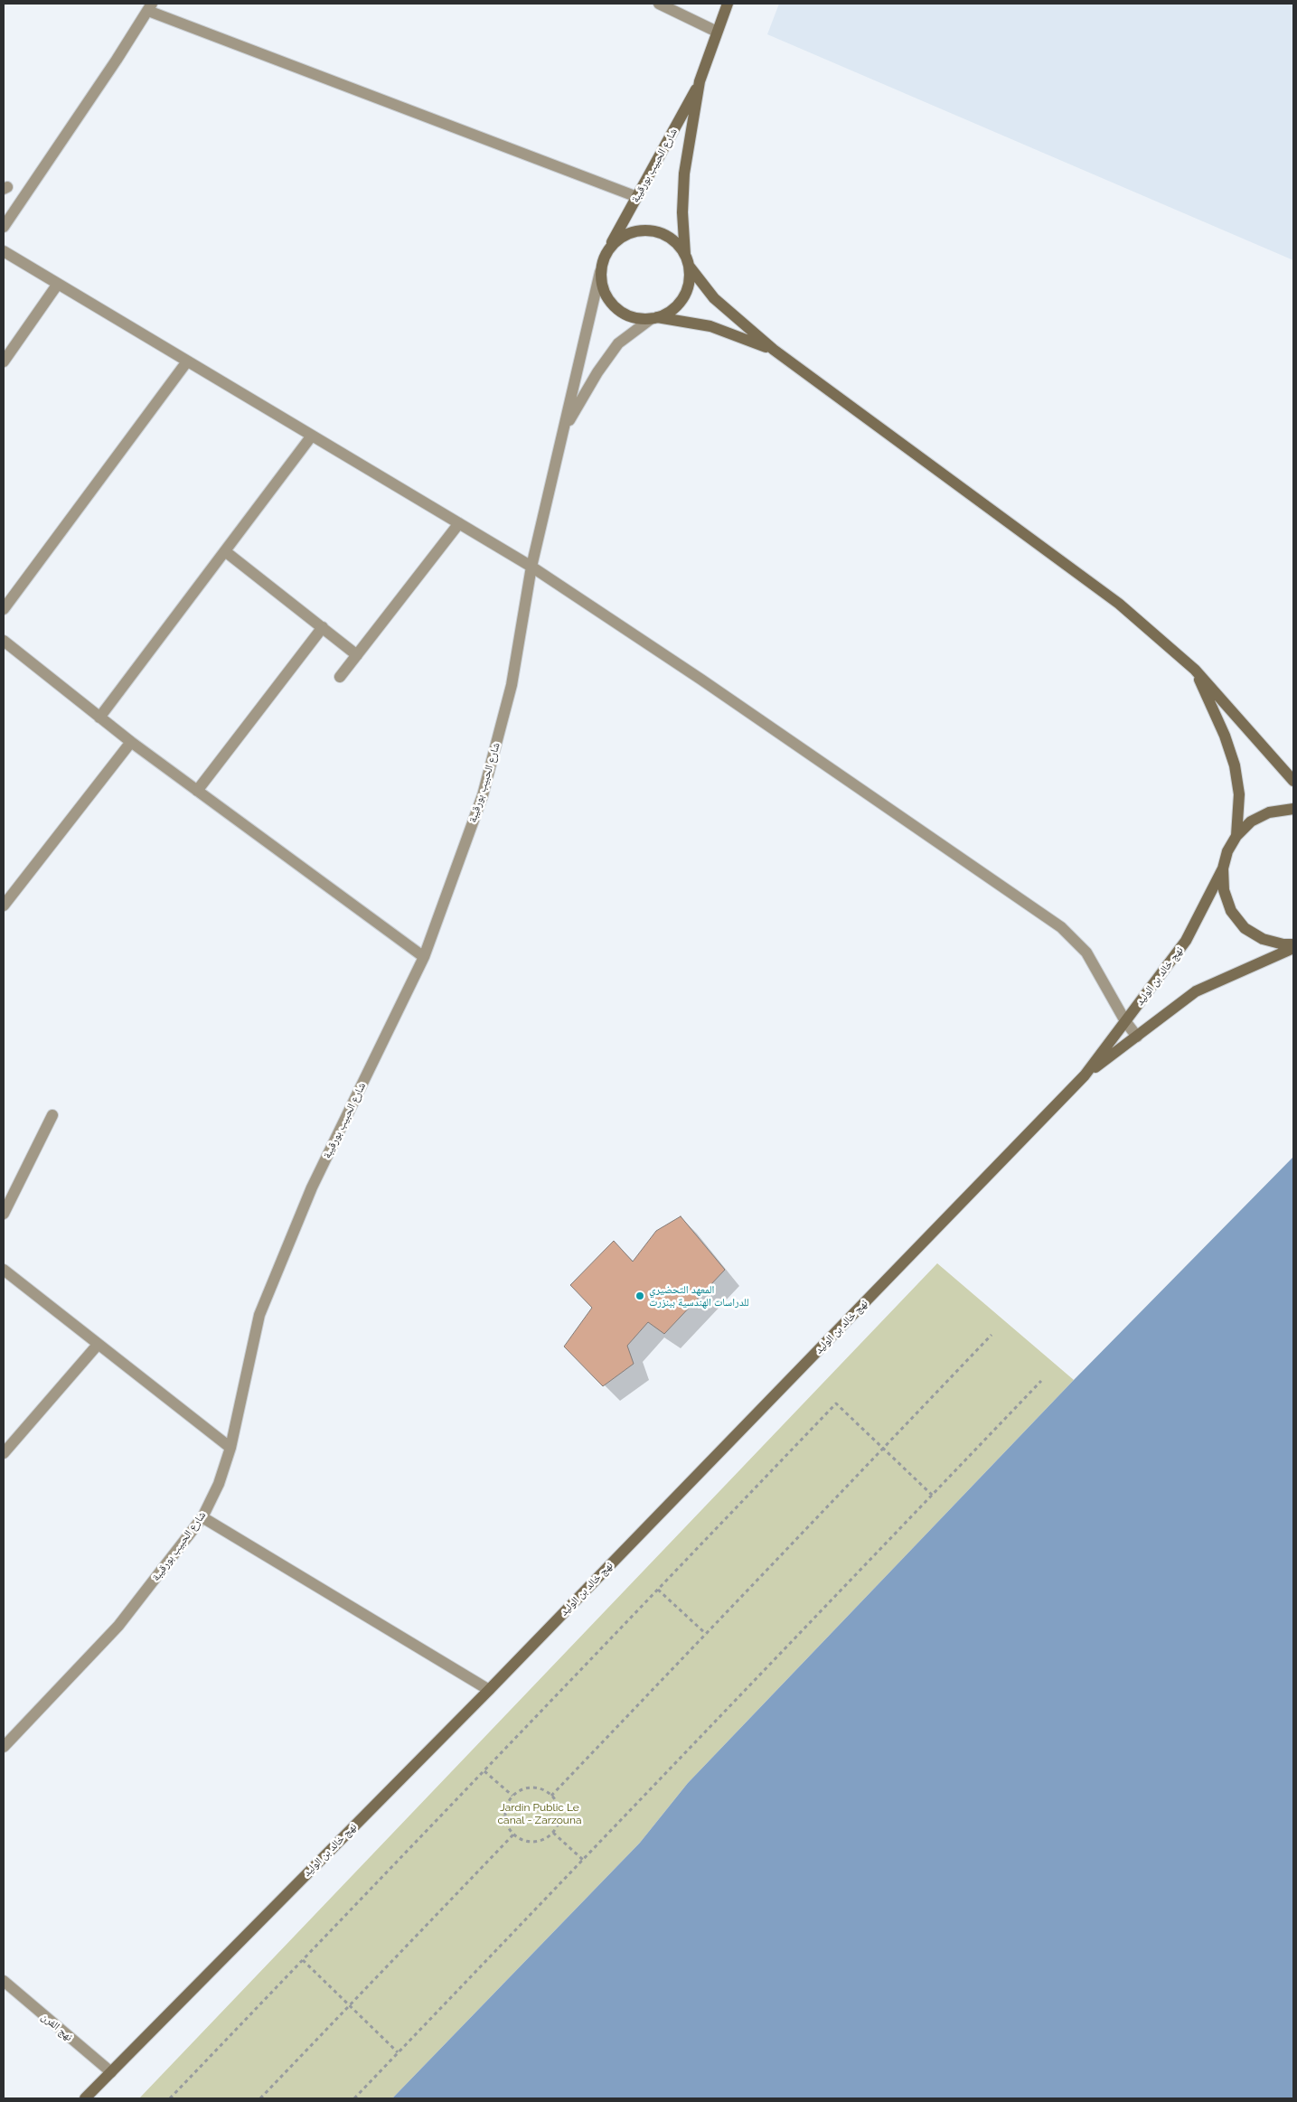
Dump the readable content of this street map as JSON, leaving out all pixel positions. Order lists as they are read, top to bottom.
{
  "streets": {
    "street": ["شارع الحبيب بورقيبة", "نهج خالد بن الوليد", "نهج الفرن"]
  },
  "crossings": [
    ["نهج خالد بن الوليد", "نهج الفرن"]
  ],
  "parks": ["Jardin Public Le canal - Zarzouna"],
  "places": ["المعهد التحضيري للدراسات الهندسية ببنزرت"]
}
